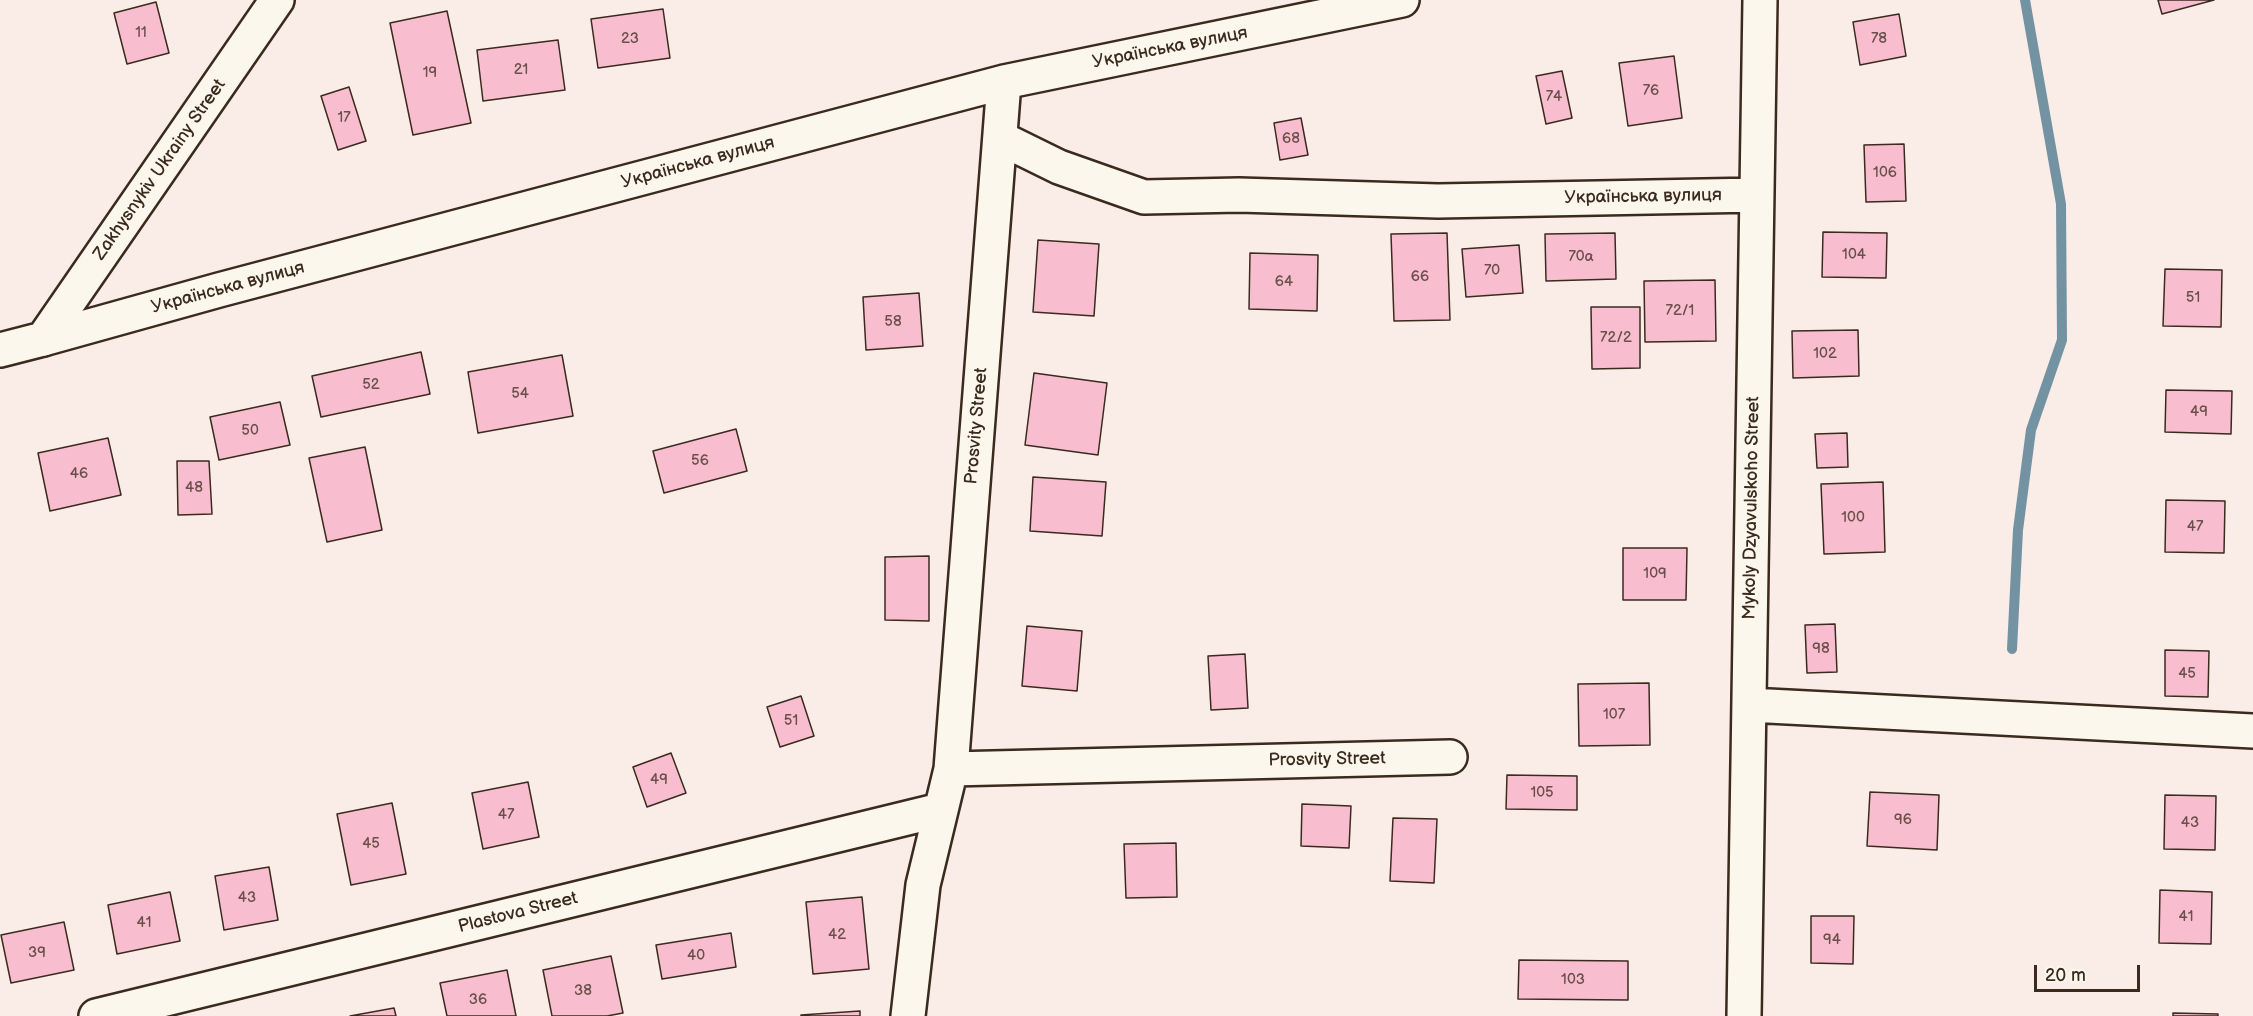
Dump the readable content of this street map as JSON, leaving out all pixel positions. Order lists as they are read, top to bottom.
{
  "streets": {
    "street": [
      "Українська вулиця",
      "Zakhysnykiv Ukrainy Street",
      "Prosvity Street",
      "Mykoly Dzyavulskoho Street",
      "Plastova Street"
    ]
  },
  "crossings": [
    ["Українська вулиця", "Zakhysnykiv Ukrainy Street"],
    ["Українська вулиця", "Prosvity Street"],
    ["Українська вулиця", "Mykoly Dzyavulskoho Street"],
    ["Prosvity Street", "Plastova Street"]
  ],
  "house_numbers": [
    "11",
    "23",
    "78",
    "21",
    "19",
    "76",
    "74",
    "17",
    "68",
    "106",
    "104",
    "70а",
    "70",
    "66",
    "64",
    "51",
    "72/1",
    "58",
    "72/2",
    "102",
    "52",
    "54",
    "49",
    "50",
    "56",
    "46",
    "48",
    "100",
    "47",
    "109",
    "98",
    "45",
    "107",
    "51",
    "49",
    "105",
    "47",
    "96",
    "43",
    "45",
    "43",
    "41",
    "41",
    "42",
    "94",
    "39",
    "40",
    "103",
    "38",
    "36"
  ],
  "scale_bar": "20 m"
}
